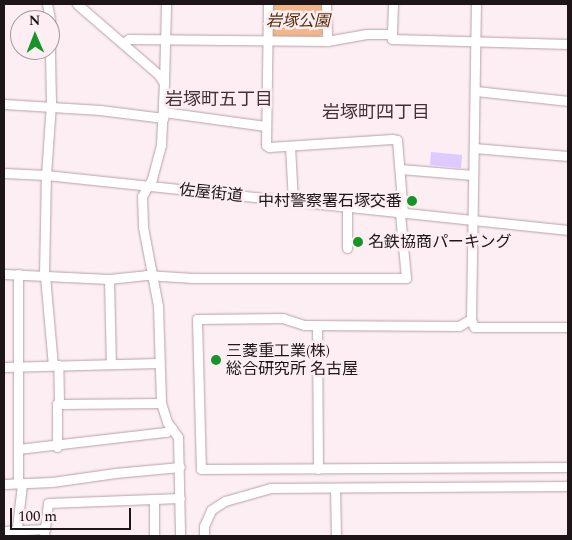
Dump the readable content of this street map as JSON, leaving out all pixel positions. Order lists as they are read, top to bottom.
{
  "streets": {
    "street": ["佐屋街道"]
  },
  "districts": ["岩塚町五丁目", "岩塚町四丁目"],
  "parks": ["岩塚公園"],
  "places": ["中村警察署石塚交番", "名鉄協商パーキング", "三菱重工業(株) 総合研究所 名古屋"],
  "scale_bar": "100 m",
  "north": "top"
}
